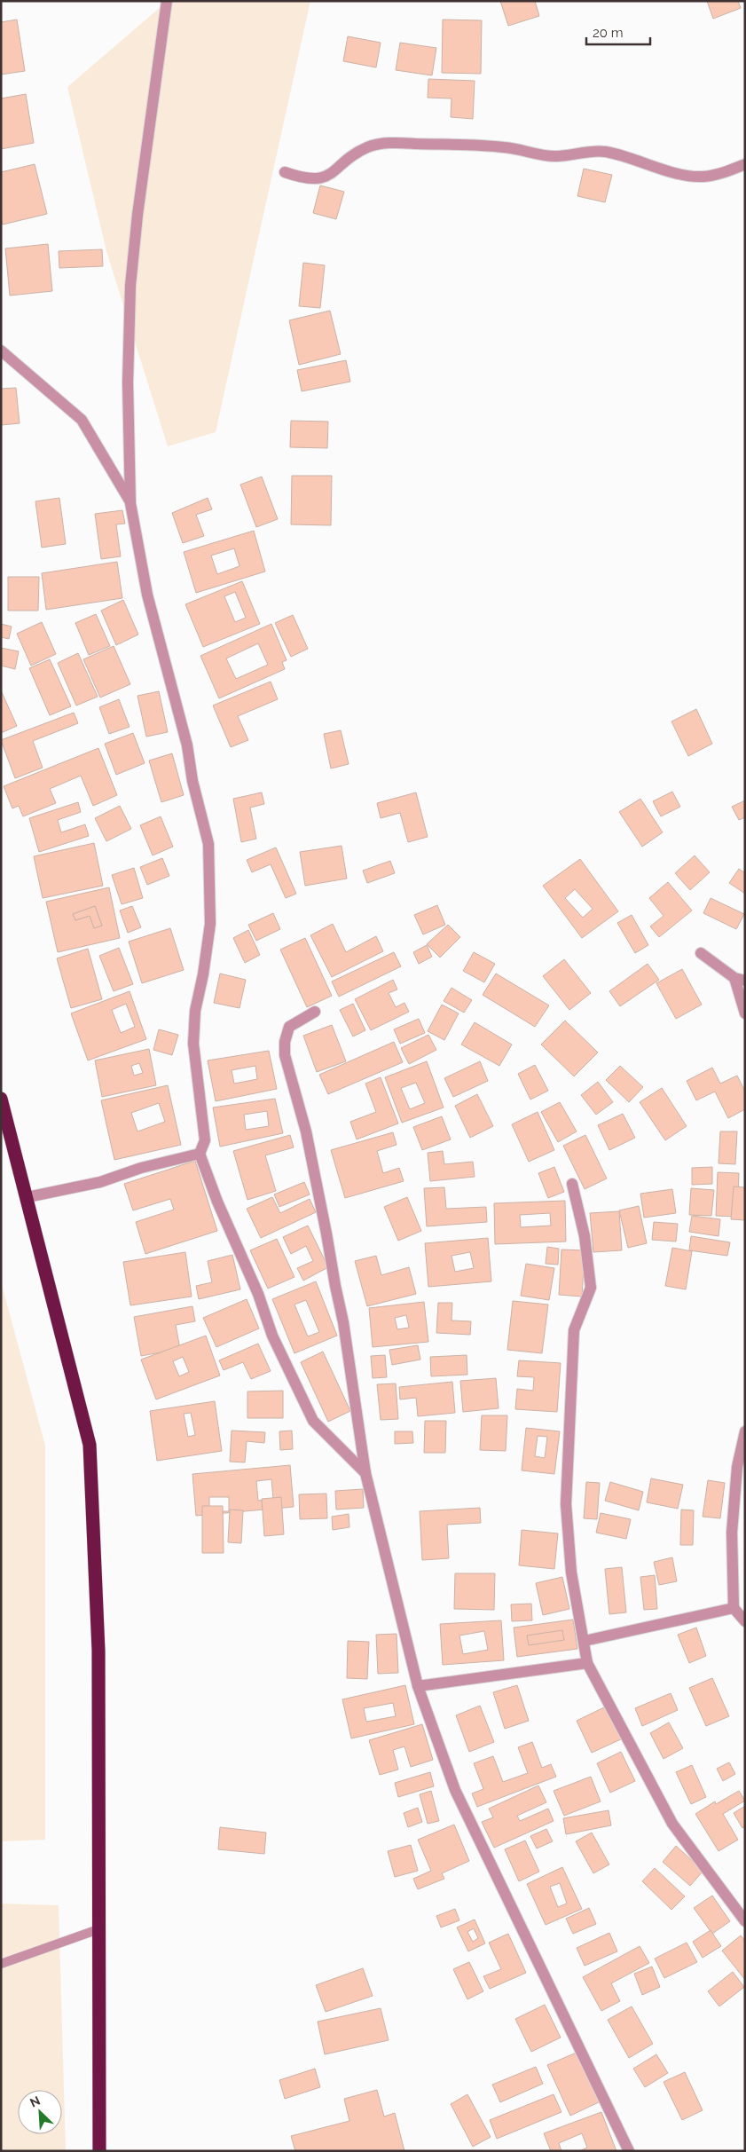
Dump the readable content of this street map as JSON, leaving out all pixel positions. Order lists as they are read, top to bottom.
{
  "scale_bar": "20 m",
  "north": "top left"
}
